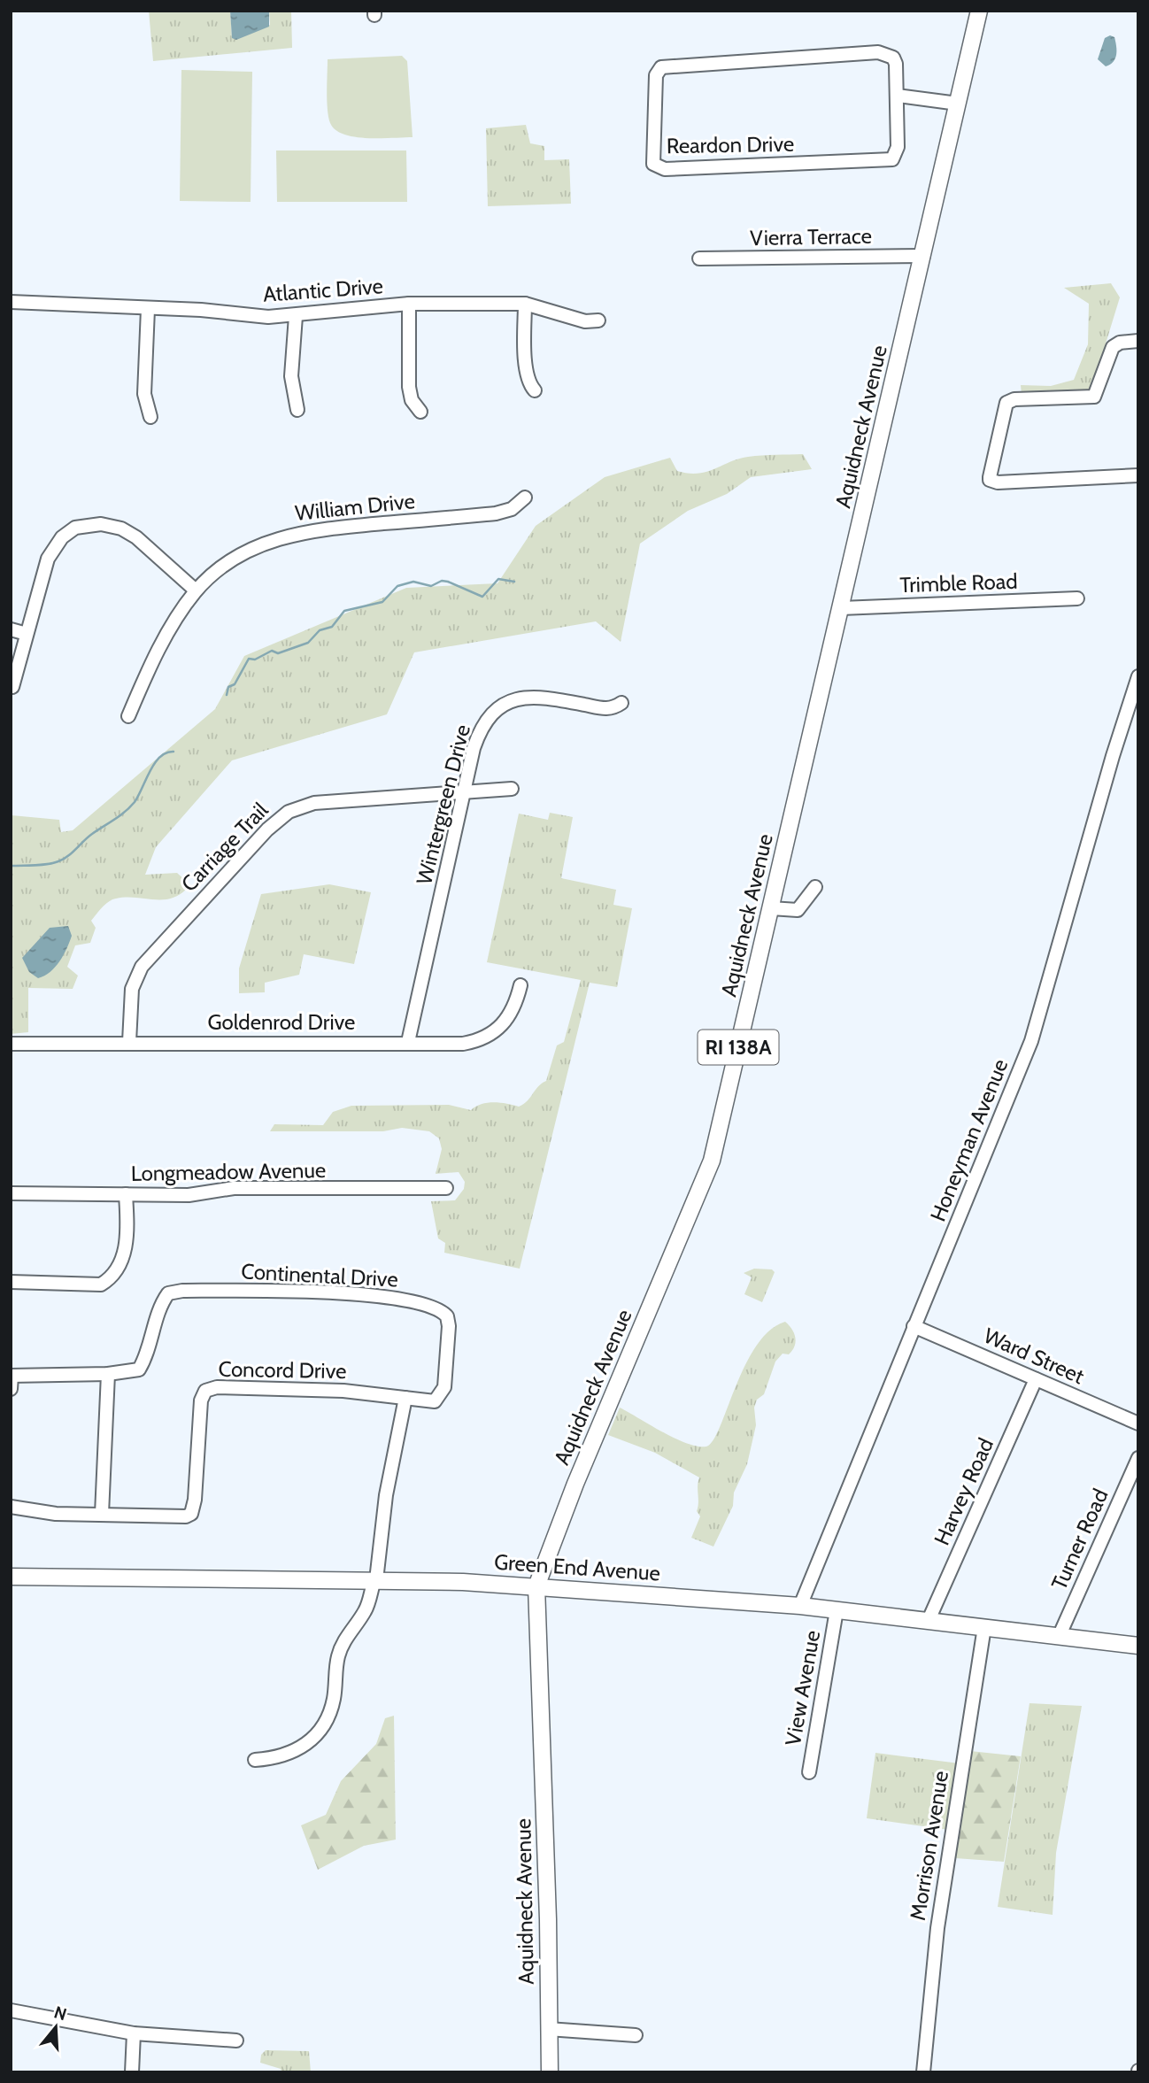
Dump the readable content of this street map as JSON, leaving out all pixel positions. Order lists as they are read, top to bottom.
{
  "streets": {
    "main road": ["Aquidneck Avenue", "RI 138A", "Green End Avenue"],
    "street": [
      "Reardon Drive",
      "Vierra Terrace",
      "Atlantic Drive",
      "William Drive",
      "Trimble Road",
      "Wintergreen Drive",
      "Carriage Trail",
      "Goldenrod Drive",
      "Honeyman Avenue",
      "Longmeadow Avenue",
      "Continental Drive",
      "Ward Street",
      "Concord Drive",
      "Harvey Road",
      "Turner Road",
      "View Avenue",
      "Morrison Avenue"
    ]
  },
  "crossings": [
    ["Vierra Terrace", "Aquidneck Avenue"],
    ["Aquidneck Avenue", "Trimble Road"],
    ["Aquidneck Avenue", "Green End Avenue"],
    ["Wintergreen Drive", "Carriage Trail"],
    ["Wintergreen Drive", "Goldenrod Drive"],
    ["Carriage Trail", "Goldenrod Drive"],
    ["Honeyman Avenue", "Ward Street"],
    ["Honeyman Avenue", "Green End Avenue"],
    ["Continental Drive", "Concord Drive"],
    ["Ward Street", "Harvey Road"],
    ["Harvey Road", "Green End Avenue"],
    ["Turner Road", "Green End Avenue"],
    ["Green End Avenue", "View Avenue"],
    ["Green End Avenue", "Morrison Avenue"]
  ],
  "north": "top"
}
